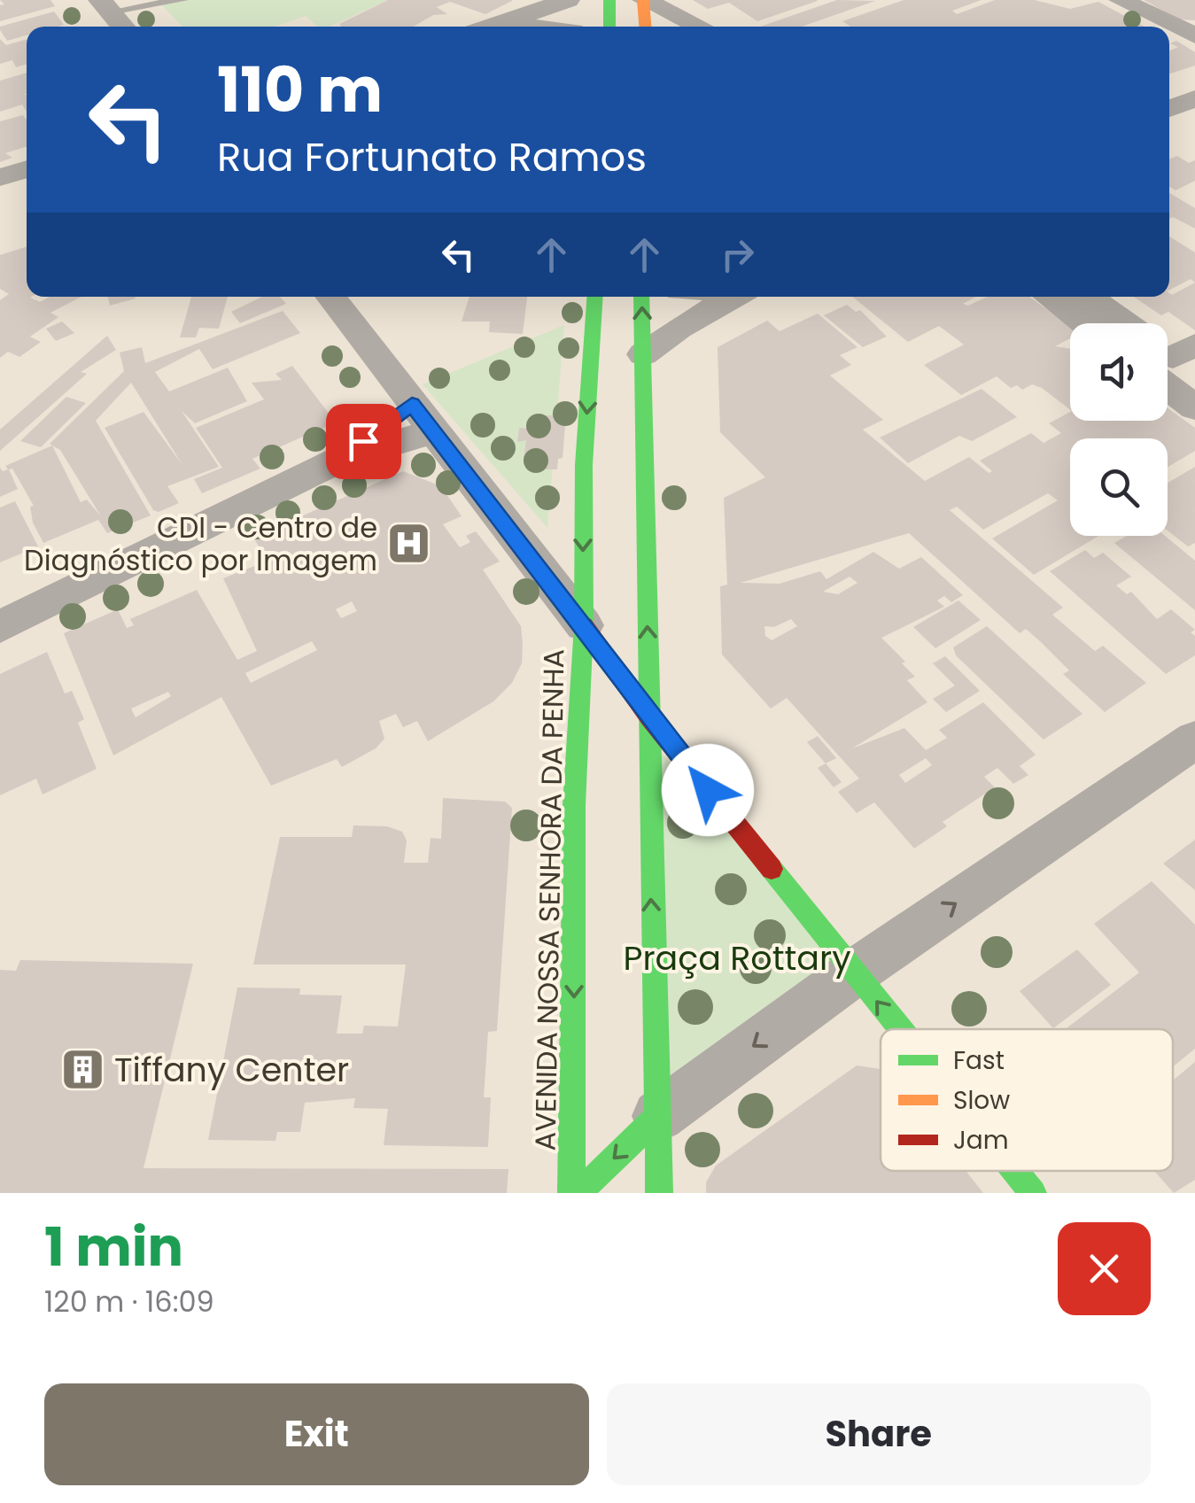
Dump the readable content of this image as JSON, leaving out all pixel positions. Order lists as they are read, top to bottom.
{
  "streets": {
    "main road": ["AVENIDA NOSSA SENHORA DA PENHA"]
  },
  "parks": ["Praça Rottary"],
  "places": {
    "hospital": ["CDI - Centro de Diagnóstico por Imagem"],
    "building": ["Tiffany Center"]
  },
  "legend": ["Fast", "Slow", "Jam"],
  "page": {
    "turn": ["110 m", "Rua Fortunato Ramos"],
    "heading": ["1 min", "120 m · 16:09"],
    "buttons": ["Exit", "Share"]
  }
}
